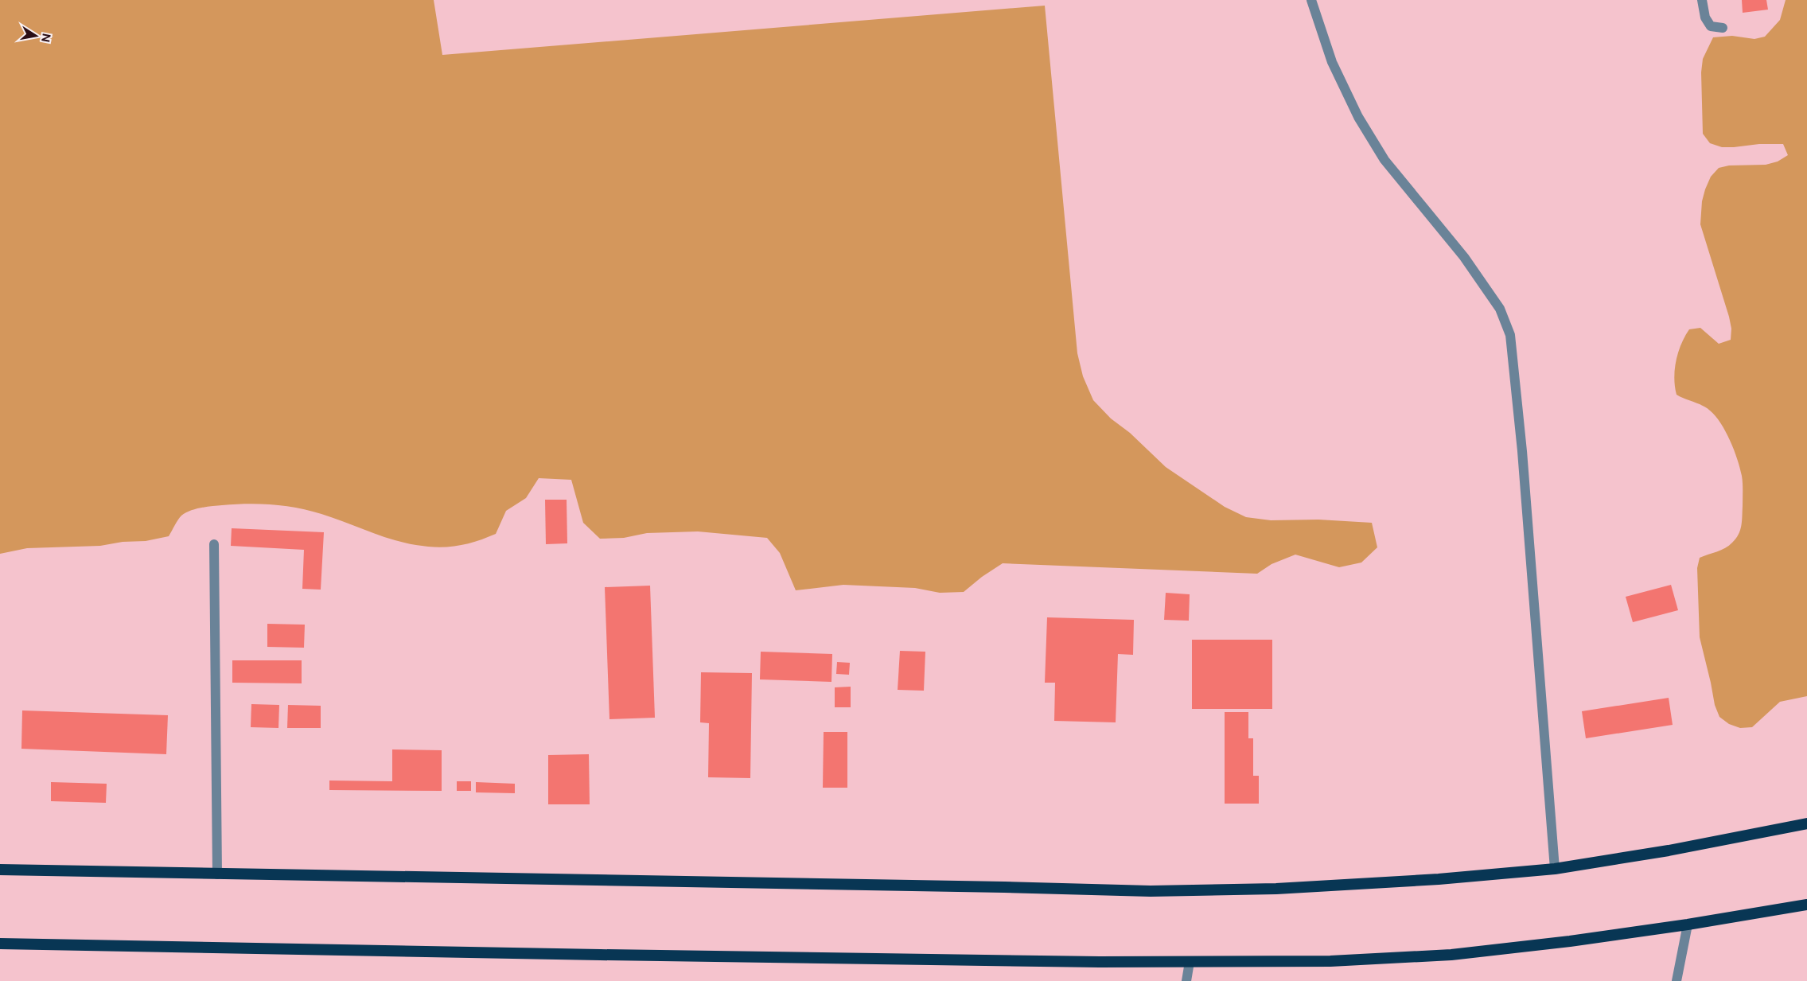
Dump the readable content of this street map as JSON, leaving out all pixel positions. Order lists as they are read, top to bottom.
{
  "north": "right"
}
